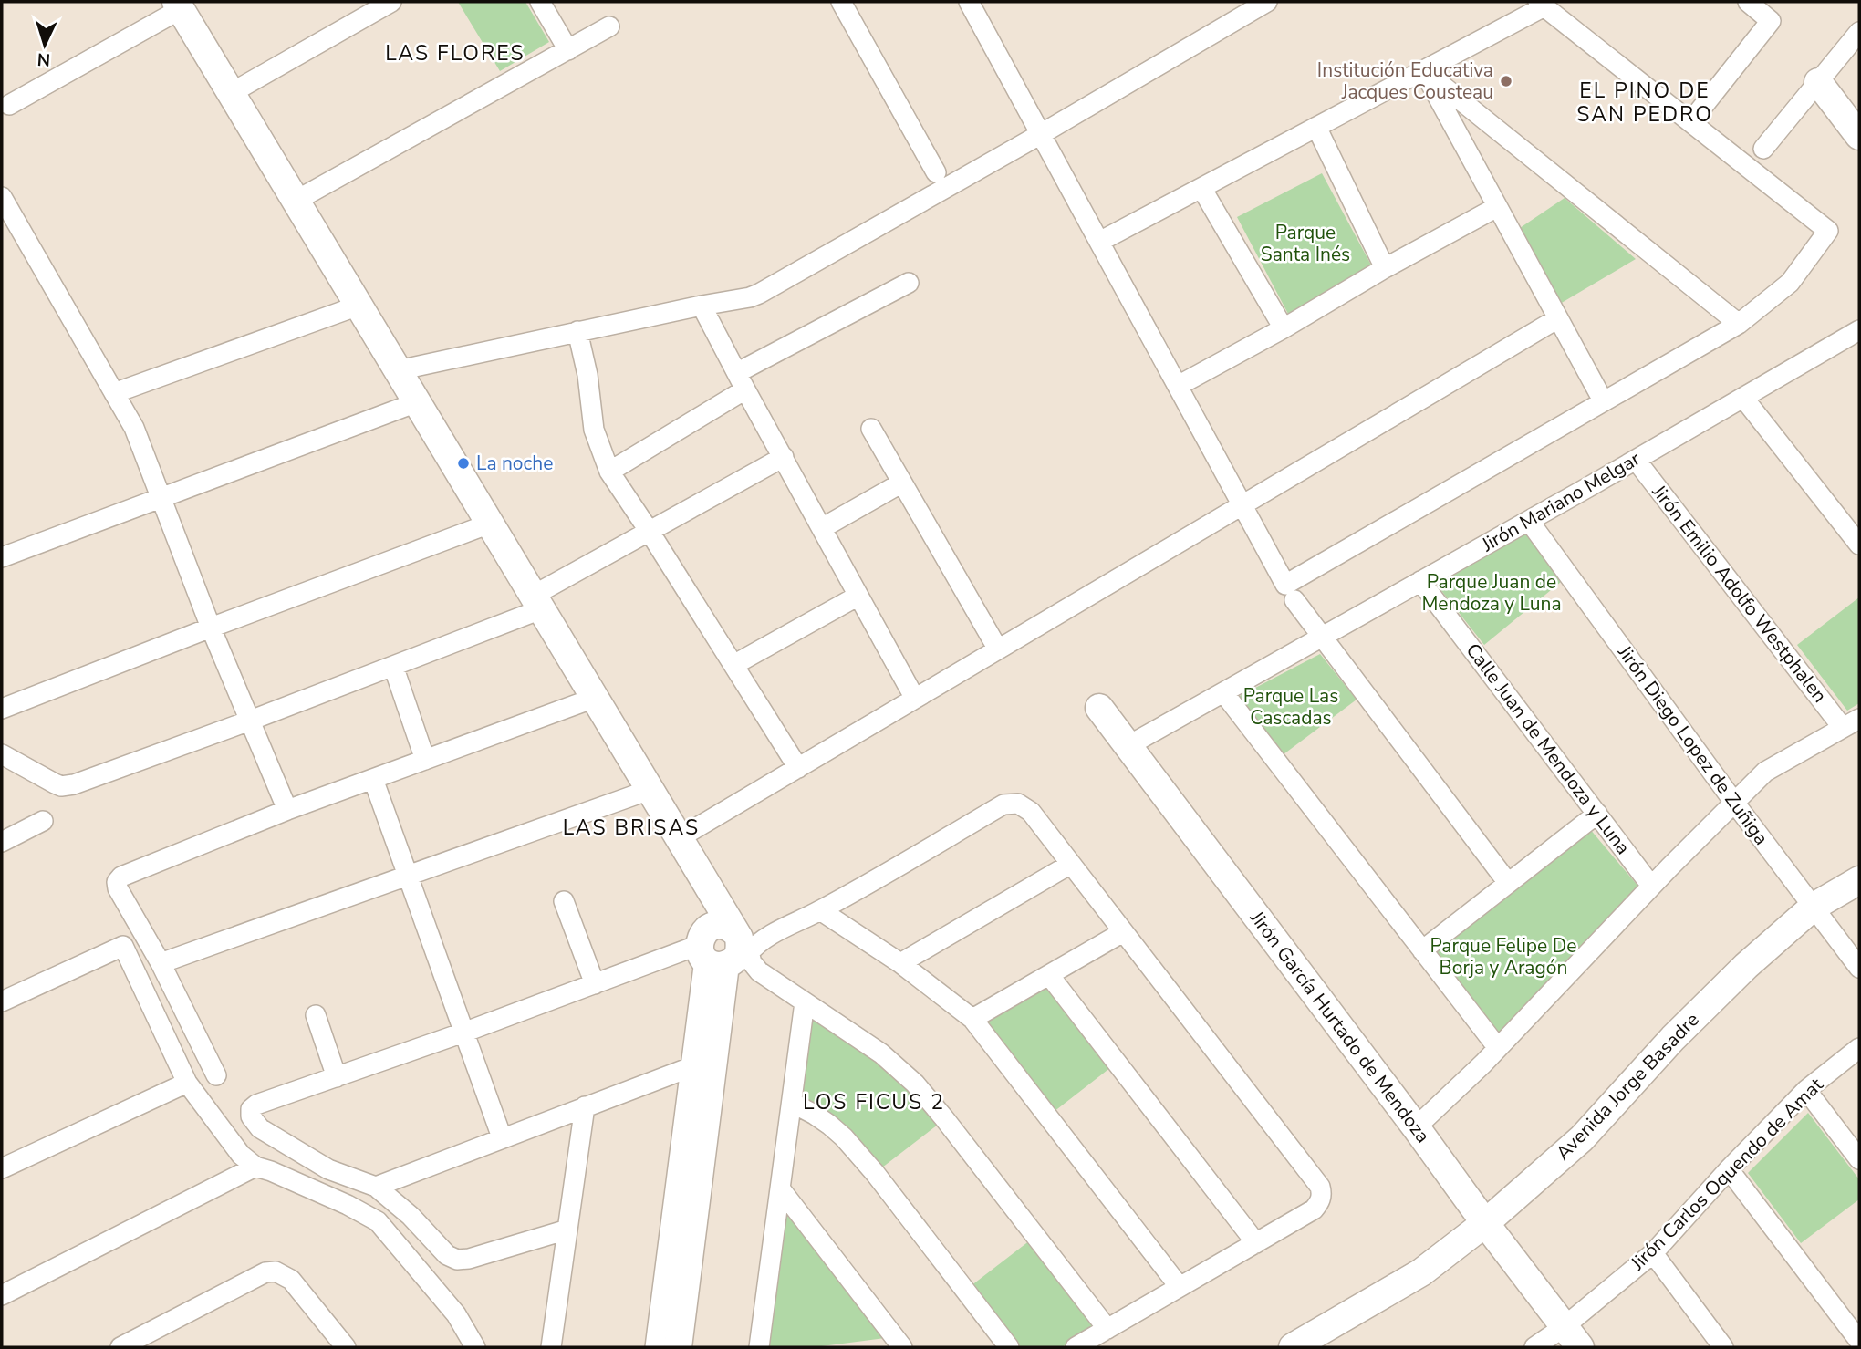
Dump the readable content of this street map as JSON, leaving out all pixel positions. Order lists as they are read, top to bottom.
{
  "streets": {
    "street": [
      "Jirón Mariano Melgar",
      "Jirón Emilio Adolfo Westphalen",
      "Jirón Diego Lopez de Zuñiga",
      "Calle Juan de Mendoza y Luna",
      "Jirón García Hurtado de Mendoza",
      "Avenida Jorge Basadre",
      "Jirón Carlos Oquendo de Amat"
    ]
  },
  "crossings": [
    ["Jirón Mariano Melgar", "Jirón Emilio Adolfo Westphalen"],
    ["Jirón Mariano Melgar", "Jirón Diego Lopez de Zuñiga"],
    ["Jirón Mariano Melgar", "Calle Juan de Mendoza y Luna"],
    ["Jirón Mariano Melgar", "Jirón García Hurtado de Mendoza"],
    ["Jirón Diego Lopez de Zuñiga", "Avenida Jorge Basadre"],
    ["Jirón García Hurtado de Mendoza", "Avenida Jorge Basadre"],
    ["Jirón García Hurtado de Mendoza", "Jirón Carlos Oquendo de Amat"]
  ],
  "districts": [
    "LAS FLORES",
    "EL PINO DE SAN PEDRO",
    "LAS BRISAS",
    "LOS FICUS 2"
  ],
  "parks": [
    "Parque Santa Inés",
    "Parque Juan de Mendoza y Luna",
    "Parque Las Cascadas",
    "Parque Felipe De Borja y Aragón"
  ],
  "places": ["Institución Educativa Jacques Cousteau", "La noche"],
  "north": "bottom"
}
